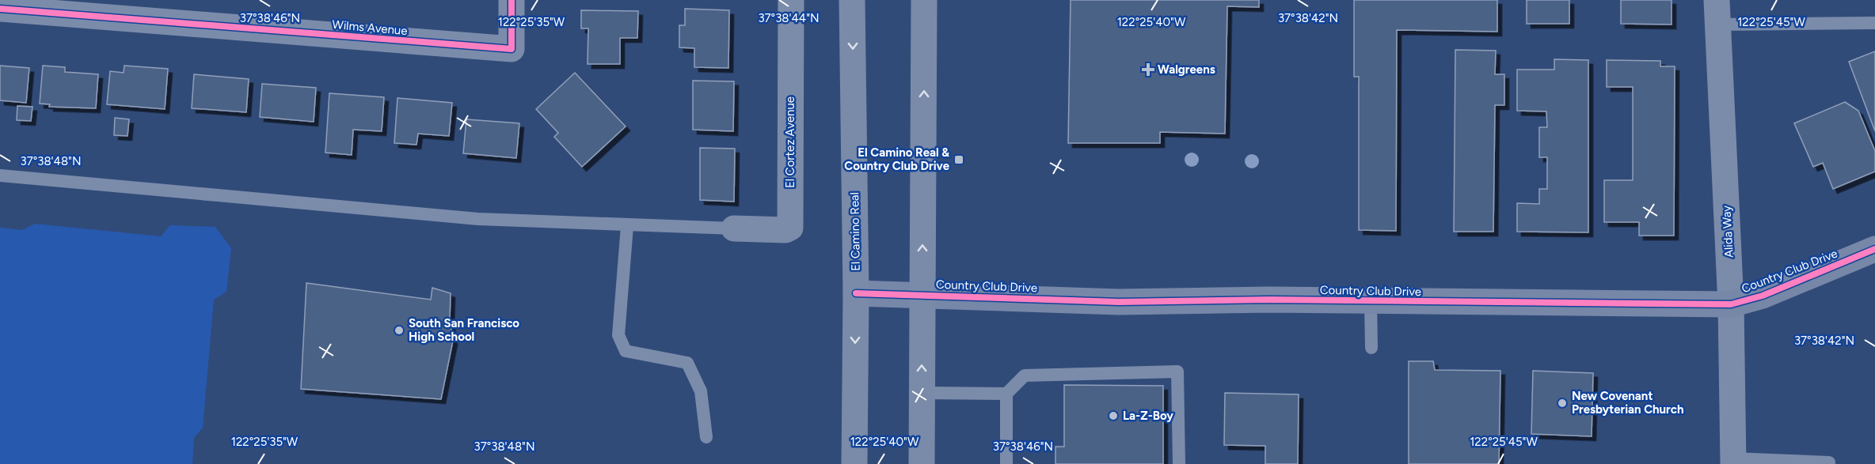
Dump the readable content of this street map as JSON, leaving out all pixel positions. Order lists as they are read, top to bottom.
{
  "streets": {
    "main road": ["El Camino Real"],
    "street": [
      "Wilms Avenue",
      "El Cortez Avenue",
      "Alida Way",
      "Country Club Drive"
    ]
  },
  "crossings": [
    ["El Camino Real", "Country Club Drive"],
    ["Alida Way", "Country Club Drive"]
  ],
  "places": {
    "health": ["Walgreens"],
    "transit": ["El Camino Real & Country Club Drive"],
    "other": ["South San Francisco High School", "New Covenant Presbyterian Church", "La-Z-Boy"]
  },
  "coordinates": [
    "37°38'42\"N",
    "37°38'46\"N",
    "37°38'44\"N",
    "122°25'35\"W",
    "122°25'45\"W",
    "122°25'40\"W",
    "37°38'48\"N"
  ]
}
